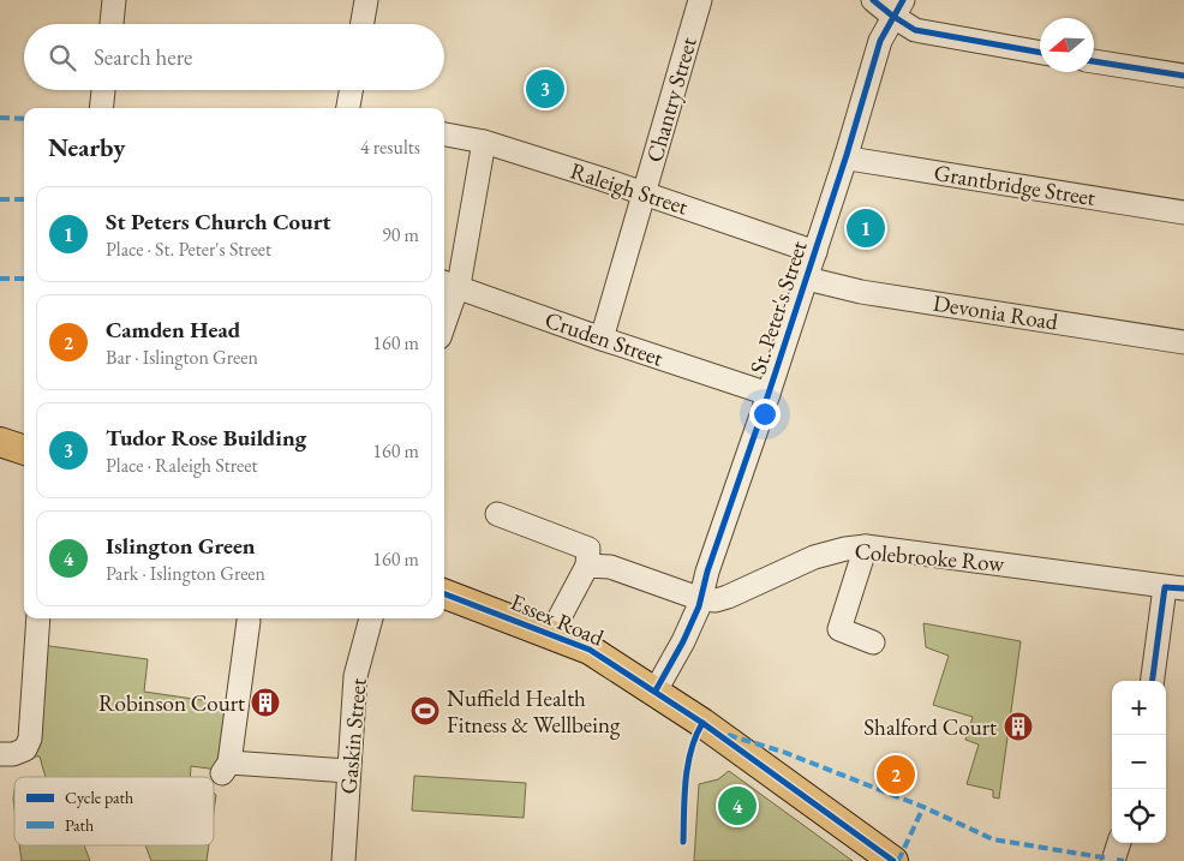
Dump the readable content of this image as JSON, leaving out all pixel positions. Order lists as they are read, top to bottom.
{
  "streets": {
    "main road": ["Essex Road"],
    "street": [
      "Chantry Street",
      "Grantbridge Street",
      "Raleigh Street",
      "St. Peter's Street",
      "Devonia Road",
      "Cruden Street",
      "Colebrooke Row",
      "Gaskin Street"
    ]
  },
  "crossings": [
    ["Chantry Street", "Raleigh Street"],
    ["Chantry Street", "Cruden Street"],
    ["Grantbridge Street", "St. Peter's Street"],
    ["Raleigh Street", "St. Peter's Street"],
    ["St. Peter's Street", "Devonia Road"],
    ["St. Peter's Street", "Cruden Street"],
    ["St. Peter's Street", "Colebrooke Row"],
    ["St. Peter's Street", "Essex Road"]
  ],
  "places": {
    "building": ["Robinson Court", "Shalford Court"],
    "sports": ["Nuffield Health Fitness & Wellbeing"]
  },
  "legend": ["Cycle path", "Path"],
  "north": "left",
  "page": {
    "search": "Search here",
    "pins": [
      "3",
      "1",
      "2",
      "4"
    ],
    "heading": ["Nearby", "4 results"],
    "list": [
      {
        "mark": "1",
        "name": "St Peters Church Court",
        "note": "Place · St. Peter's Street",
        "value": "90 m"
      },
      {
        "mark": "2",
        "name": "Camden Head",
        "note": "Bar · Islington Green",
        "value": "160 m"
      },
      {
        "mark": "3",
        "name": "Tudor Rose Building",
        "note": "Place · Raleigh Street",
        "value": "160 m"
      },
      {
        "mark": "4",
        "name": "Islington Green",
        "note": "Park · Islington Green",
        "value": "160 m"
      }
    ],
    "map_buttons": ["+", "−"]
  }
}
